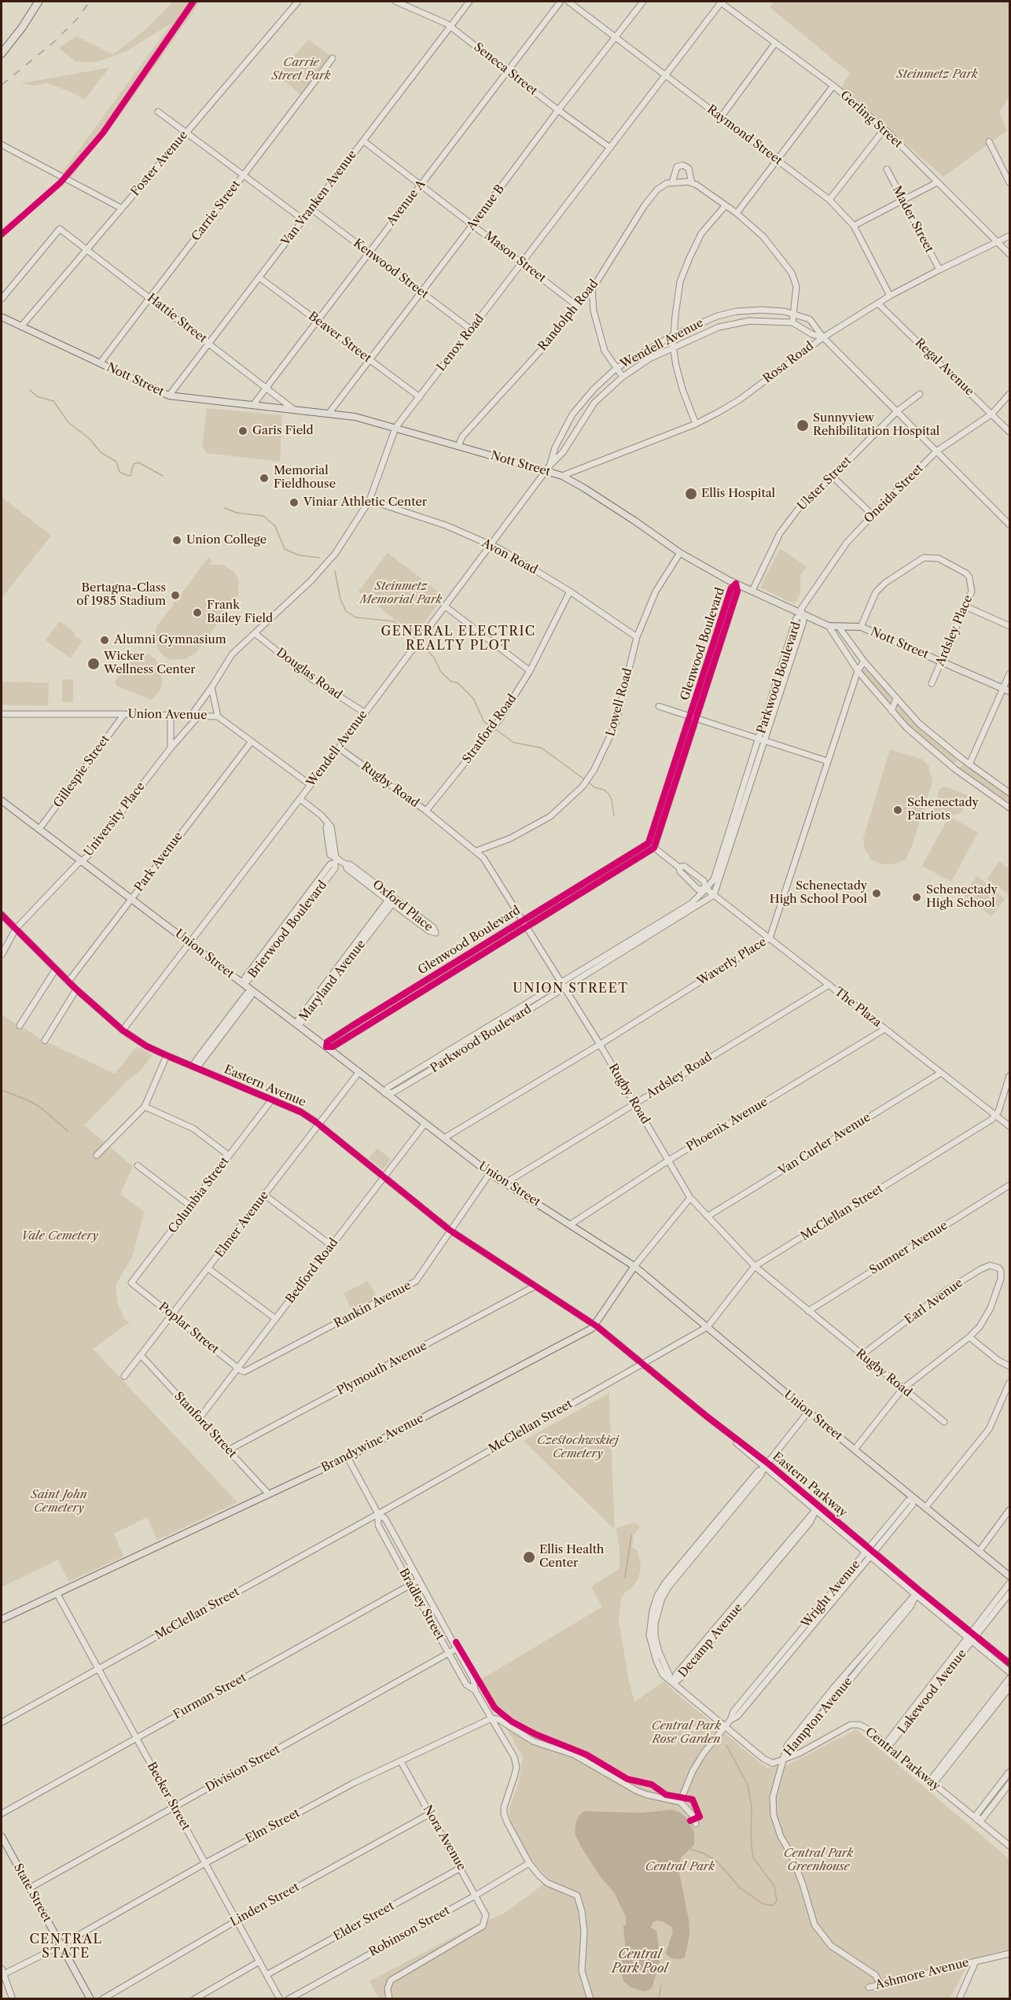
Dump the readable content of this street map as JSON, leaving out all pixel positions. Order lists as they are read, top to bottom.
{
  "streets": {
    "main road": [
      "Nott Street",
      "Union Street",
      "Brandywine Avenue",
      "State Street"
    ],
    "street": [
      "Seneca Street",
      "Gerling Street",
      "Raymond Street",
      "Foster Avenue",
      "Van Vranken Avenue",
      "Avenue A",
      "Avenue B",
      "Carrie Street",
      "Mader Street",
      "Mason Street",
      "Kenwood Street",
      "Randolph Road",
      "Hattie Street",
      "Beaver Street",
      "Lenox Road",
      "Wendell Avenue",
      "Rosa Road",
      "Regal Avenue",
      "Ulster Street",
      "Oneida Street",
      "Avon Road",
      "Ardsley Place",
      "Glenwood Boulevard",
      "Douglas Road",
      "Parkwood Boulevard",
      "Lowell Road",
      "Union Avenue",
      "Stratford Road",
      "Gillespie Street",
      "Rugby Road",
      "University Place",
      "Park Avenue",
      "Oxford Place",
      "Brierwood Boulevard",
      "Waverly Place",
      "Maryland Avenue",
      "The Plaza",
      "Ardsley Road",
      "Eastern Avenue",
      "Phoenix Avenue",
      "Van Curler Avenue",
      "Columbia Street",
      "McClellan Street",
      "Elmer Avenue",
      "Sumner Avenue",
      "Bedford Road",
      "Earl Avenue",
      "Rankin Avenue",
      "Poplar Street",
      "Plymouth Avenue",
      "Stanford Street",
      "Eastern Parkway",
      "Wright Avenue",
      "Bradley Street",
      "Decamp Avenue",
      "Lakewood Avenue",
      "Furman Street",
      "Hampton Avenue",
      "Central Parkway",
      "Division Street",
      "Becker Street",
      "Elm Street",
      "Nora Avenue",
      "Linden Street",
      "Elder Street",
      "Robinson Street",
      "Ashmore Avenue"
    ]
  },
  "crossings": [
    ["Seneca Street", "Van Vranken Avenue"],
    ["Seneca Street", "Avenue A"],
    ["Seneca Street", "Avenue B"],
    ["Seneca Street", "Lenox Road"],
    ["Gerling Street", "Lenox Road"],
    ["Gerling Street", "Rosa Road"],
    ["Raymond Street", "Avenue B"],
    ["Raymond Street", "Lenox Road"],
    ["Raymond Street", "Rosa Road"],
    ["Foster Avenue", "Hattie Street"],
    ["Foster Avenue", "Nott Street"],
    ["Van Vranken Avenue", "Mason Street"],
    ["Van Vranken Avenue", "Kenwood Street"],
    ["Van Vranken Avenue", "Hattie Street"],
    ["Van Vranken Avenue", "Beaver Street"],
    ["Van Vranken Avenue", "Nott Street"],
    ["Avenue A", "Mason Street"],
    ["Avenue A", "Kenwood Street"],
    ["Avenue A", "Hattie Street"],
    ["Avenue A", "Beaver Street"],
    ["Avenue A", "Nott Street"],
    ["Avenue B", "Mason Street"],
    ["Avenue B", "Kenwood Street"],
    ["Avenue B", "Beaver Street"],
    ["Avenue B", "Nott Street"],
    ["Carrie Street", "Hattie Street"],
    ["Carrie Street", "Nott Street"],
    ["Mader Street", "Rosa Road"],
    ["Mason Street", "Randolph Road"],
    ["Mason Street", "Lenox Road"],
    ["Kenwood Street", "Lenox Road"],
    ["Randolph Road", "Wendell Avenue"],
    ["Randolph Road", "Nott Street"],
    ["Hattie Street", "Nott Street"],
    ["Beaver Street", "Lenox Road"],
    ["Lenox Road", "Nott Street"],
    ["Lenox Road", "Avon Road"],
    ["Lenox Road", "Douglas Road"],
    ["Lenox Road", "Union Avenue"],
    ["Wendell Avenue", "Rosa Road"],
    ["Wendell Avenue", "Nott Street"],
    ["Wendell Avenue", "Avon Road"],
    ["Wendell Avenue", "Douglas Road"],
    ["Wendell Avenue", "Union Avenue"],
    ["Wendell Avenue", "Rugby Road"],
    ["Wendell Avenue", "Union Street"],
    ["Wendell Avenue", "Eastern Avenue"],
    ["Rosa Road", "Regal Avenue"],
    ["Rosa Road", "Nott Street"],
    ["Regal Avenue", "Oneida Street"],
    ["Nott Street", "Ulster Street"],
    ["Nott Street", "Oneida Street"],
    ["Nott Street", "Ardsley Place"],
    ["Nott Street", "Glenwood Boulevard"],
    ["Nott Street", "Parkwood Boulevard"],
    ["Nott Street", "Lowell Road"],
    ["Oneida Street", "Parkwood Boulevard"],
    ["Avon Road", "Lowell Road"],
    ["Avon Road", "Stratford Road"],
    ["Glenwood Boulevard", "Rugby Road"],
    ["Glenwood Boulevard", "Union Street"],
    ["Glenwood Boulevard", "The Plaza"],
    ["Parkwood Boulevard", "Rugby Road"],
    ["Parkwood Boulevard", "Union Street"],
    ["Parkwood Boulevard", "The Plaza"],
    ["Lowell Road", "Rugby Road"],
    ["Union Avenue", "Gillespie Street"],
    ["Union Avenue", "University Place"],
    ["Union Avenue", "Park Avenue"],
    ["Stratford Road", "Rugby Road"],
    ["Gillespie Street", "Union Street"],
    ["Rugby Road", "Waverly Place"],
    ["Rugby Road", "Ardsley Road"],
    ["Rugby Road", "Phoenix Avenue"],
    ["Rugby Road", "Van Curler Avenue"],
    ["Rugby Road", "McClellan Street"],
    ["Rugby Road", "Sumner Avenue"],
    ["Rugby Road", "Earl Avenue"],
    ["Rugby Road", "Brandywine Avenue"],
    ["University Place", "Union Street"],
    ["University Place", "Eastern Avenue"],
    ["Park Avenue", "Union Street"],
    ["Park Avenue", "Eastern Avenue"],
    ["Oxford Place", "Brierwood Boulevard"],
    ["Oxford Place", "Maryland Avenue"],
    ["Brierwood Boulevard", "Union Street"],
    ["Union Street", "Waverly Place"],
    ["Union Street", "Maryland Avenue"],
    ["Union Street", "Ardsley Road"],
    ["Union Street", "Phoenix Avenue"],
    ["Union Street", "McClellan Street"],
    ["Union Street", "Elmer Avenue"],
    ["Union Street", "Bedford Road"],
    ["Union Street", "Rankin Avenue"],
    ["Union Street", "Brandywine Avenue"],
    ["Union Street", "Wright Avenue"],
    ["Waverly Place", "The Plaza"],
    ["The Plaza", "Ardsley Road"],
    ["The Plaza", "Phoenix Avenue"],
    ["The Plaza", "Van Curler Avenue"],
    ["The Plaza", "McClellan Street"],
    ["Eastern Avenue", "Columbia Street"],
    ["Eastern Avenue", "Elmer Avenue"],
    ["Eastern Avenue", "Bedford Road"],
    ["Eastern Avenue", "Rankin Avenue"],
    ["Eastern Avenue", "Plymouth Avenue"],
    ["Eastern Avenue", "Brandywine Avenue"],
    ["Eastern Avenue", "Eastern Parkway"],
    ["Columbia Street", "Poplar Street"],
    ["McClellan Street", "Eastern Parkway"],
    ["McClellan Street", "Bradley Street"],
    ["McClellan Street", "Becker Street"],
    ["Elmer Avenue", "Poplar Street"],
    ["Elmer Avenue", "Stanford Street"],
    ["Bedford Road", "Rankin Avenue"],
    ["Bedford Road", "Poplar Street"],
    ["Bedford Road", "Stanford Street"],
    ["Rankin Avenue", "Poplar Street"],
    ["Plymouth Avenue", "Stanford Street"],
    ["Stanford Street", "Brandywine Avenue"],
    ["Brandywine Avenue", "Eastern Parkway"],
    ["Brandywine Avenue", "Bradley Street"],
    ["Brandywine Avenue", "Becker Street"],
    ["Eastern Parkway", "Wright Avenue"],
    ["Eastern Parkway", "Decamp Avenue"],
    ["Eastern Parkway", "Lakewood Avenue"],
    ["Eastern Parkway", "Hampton Avenue"],
    ["Bradley Street", "Furman Street"],
    ["Bradley Street", "Division Street"],
    ["Bradley Street", "Elm Street"],
    ["Bradley Street", "Robinson Street"],
    ["Lakewood Avenue", "Central Parkway"],
    ["Furman Street", "Becker Street"],
    ["Hampton Avenue", "Central Parkway"],
    ["Division Street", "Becker Street"],
    ["Division Street", "State Street"],
    ["Becker Street", "Elm Street"],
    ["Becker Street", "Linden Street"],
    ["Becker Street", "Elder Street"],
    ["Elm Street", "Nora Avenue"],
    ["Elm Street", "State Street"],
    ["Nora Avenue", "Linden Street"],
    ["Nora Avenue", "Elder Street"],
    ["Nora Avenue", "Robinson Street"]
  ],
  "districts": ["GENERAL ELECTRIC REALTY PLOT", "UNION STREET", "CENTRAL STATE"],
  "water": ["Central Park Pool"],
  "parks": [
    "Carrie Street Park",
    "Steinmetz Park",
    "Steinmetz Memorial Park",
    "Vale Cemetery",
    "Czestochwskiej Cemetery",
    "Saint John Cemetery",
    "Central Park Rose Garden",
    "Central Park Greenhouse",
    "Central Park"
  ],
  "places": [
    "Sunnyview Rehibilitation Hospital",
    "Garis Field",
    "Memorial Fieldhouse",
    "Ellis Hospital",
    "Viniar Athletic Center",
    "Union College",
    "Bertagna-Class of 1985 Stadium",
    "Frank Bailey Field",
    "Alumni Gymnasium",
    "Wicker Wellness Center",
    "Schenectady Patriots",
    "Schenectady High School Pool",
    "Schenectady High School",
    "Ellis Health Center"
  ]
}
